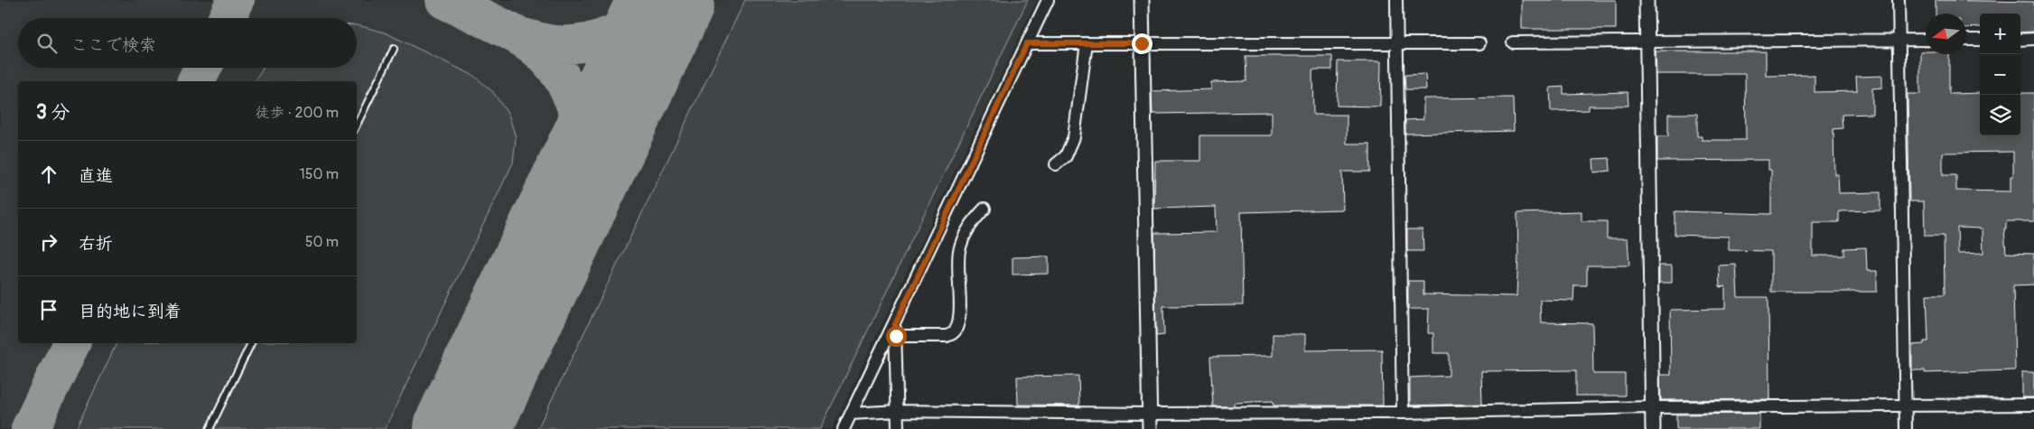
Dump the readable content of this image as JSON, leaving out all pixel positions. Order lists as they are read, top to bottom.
{
  "north": "left",
  "page": {
    "map_buttons": ["+", "−"],
    "search": "ここで検索",
    "heading": ["3 分", "徒歩 · 200 m"],
    "list": [
      ["直進", "150 m"],
      ["右折", "50 m"],
      "目的地に到着"
    ]
  }
}
